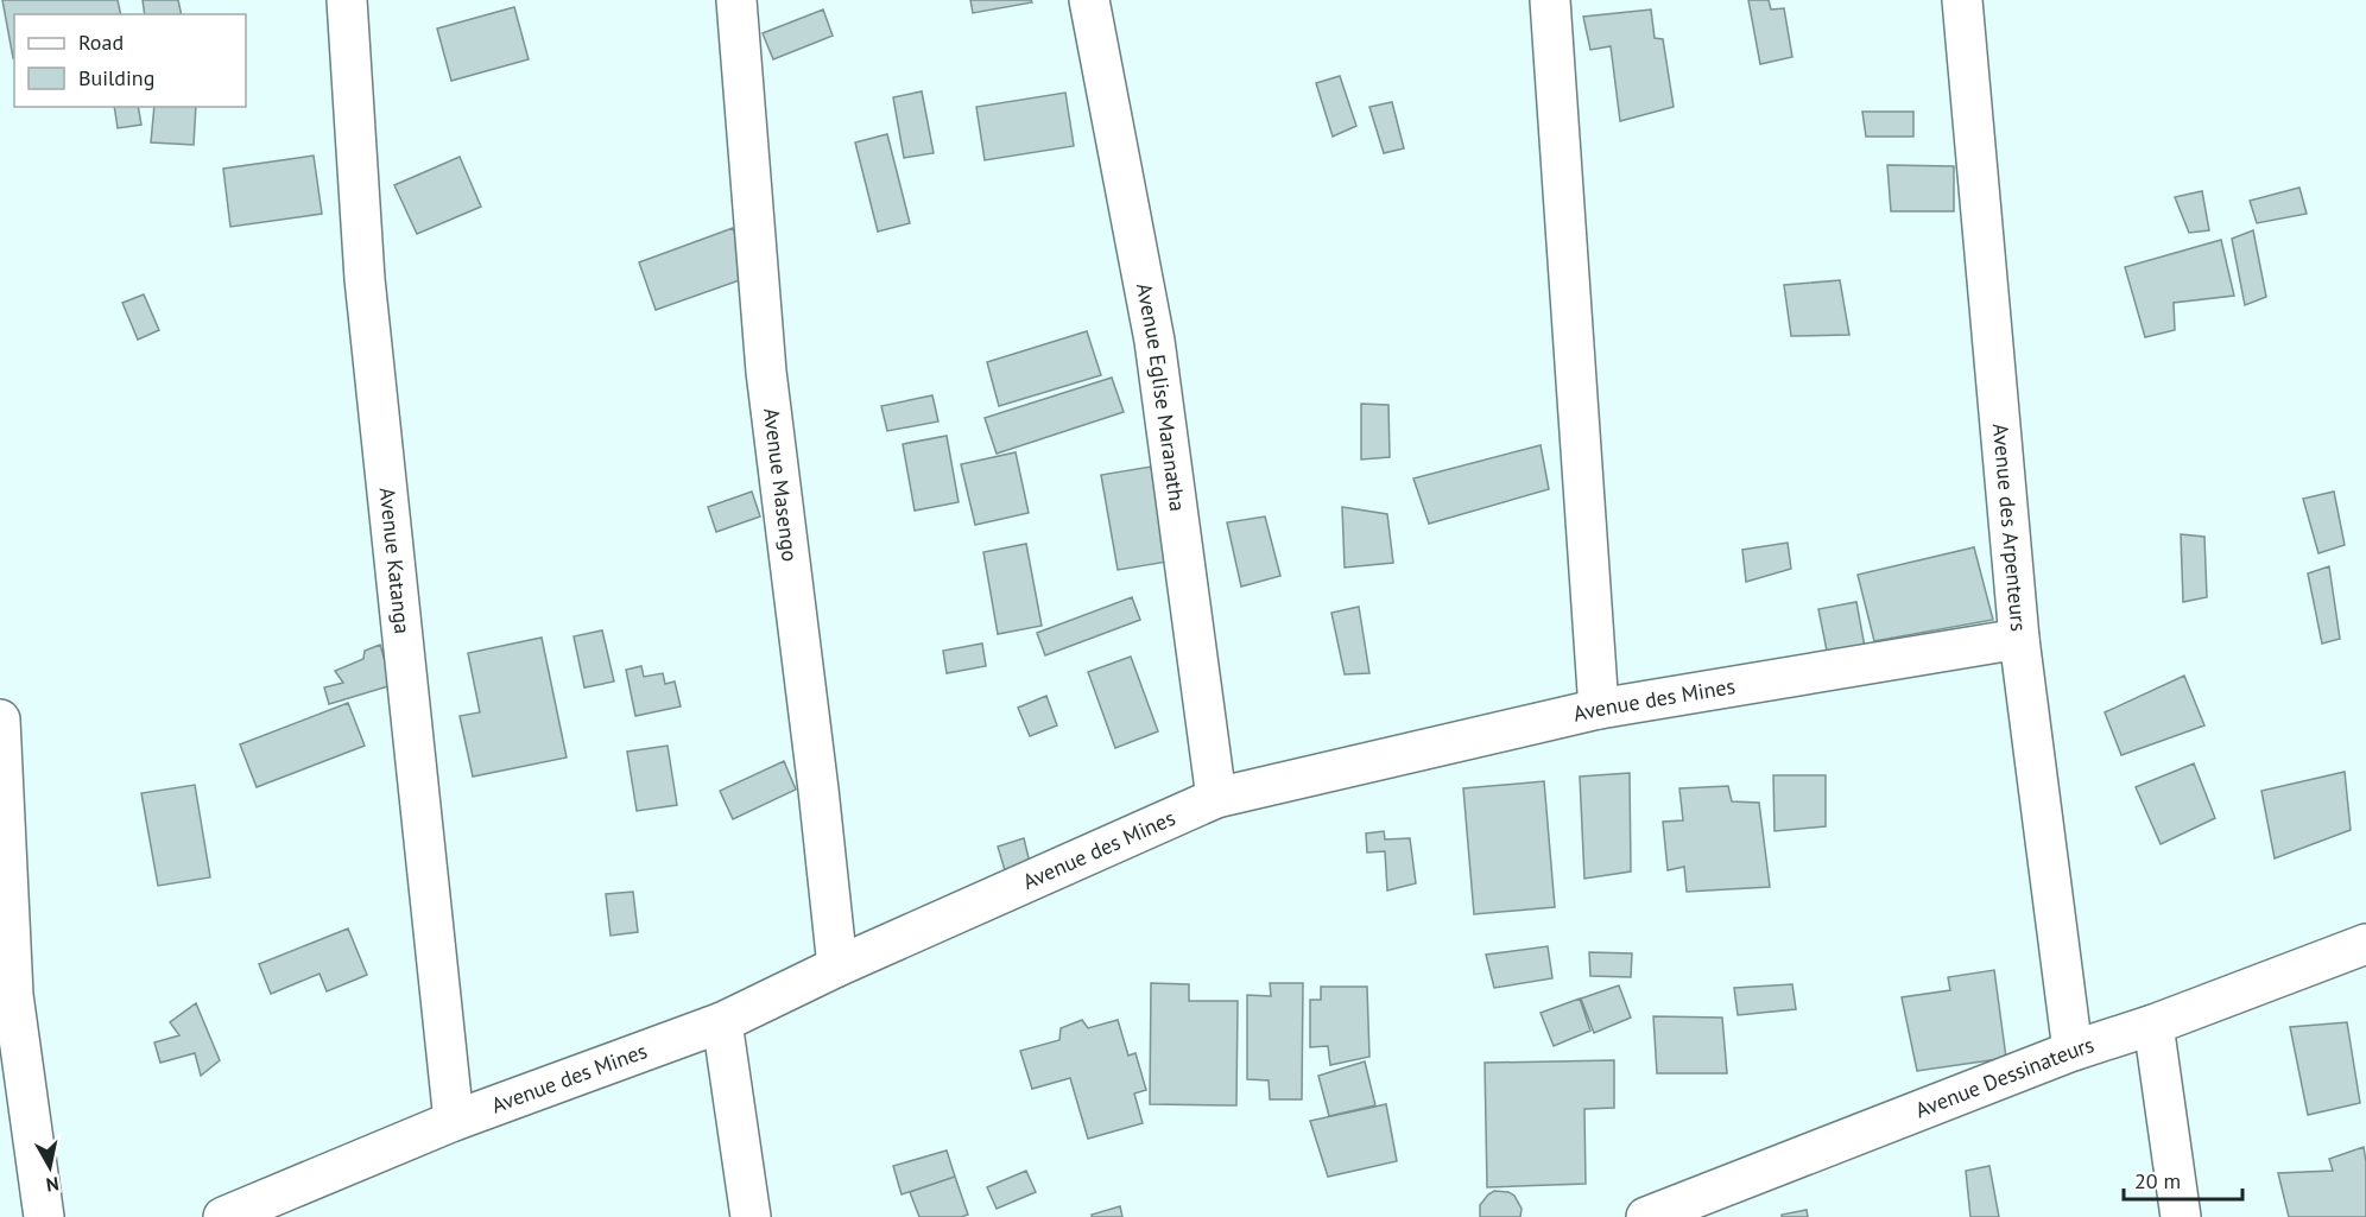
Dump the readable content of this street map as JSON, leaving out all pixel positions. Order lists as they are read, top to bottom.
{
  "streets": {
    "street": [
      "Avenue Eglise Maranatha",
      "Avenue Masengo",
      "Avenue des Arpenteurs",
      "Avenue Katanga",
      "Avenue des Mines",
      "Avenue Dessinateurs"
    ]
  },
  "crossings": [
    ["Avenue Eglise Maranatha", "Avenue des Mines"],
    ["Avenue Masengo", "Avenue des Mines"],
    ["Avenue des Arpenteurs", "Avenue des Mines"],
    ["Avenue des Arpenteurs", "Avenue Dessinateurs"],
    ["Avenue Katanga", "Avenue des Mines"]
  ],
  "legend": ["Road", "Building"],
  "scale_bar": "20 m",
  "north": "bottom"
}
